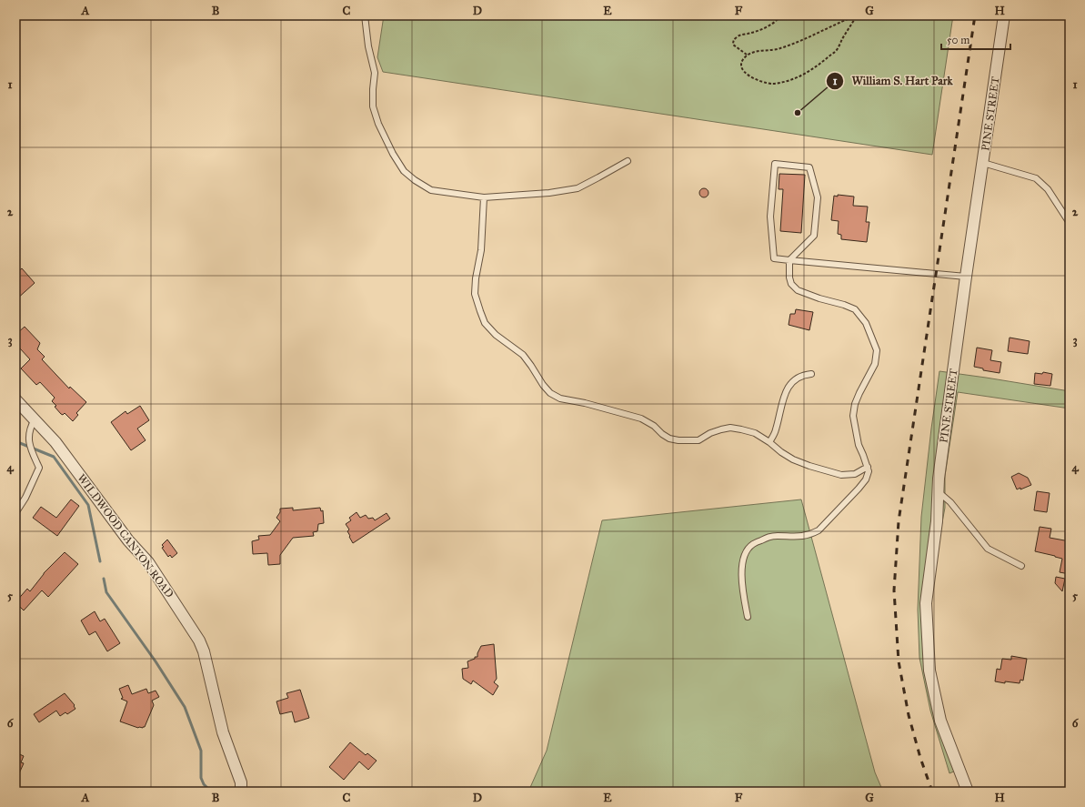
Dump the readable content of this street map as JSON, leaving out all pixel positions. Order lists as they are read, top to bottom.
{
  "streets": {
    "street": ["PINE STREET", "WILDWOOD CANYON ROAD"]
  },
  "places": ["William S. Hart Park"],
  "scale_bar": "50 m",
  "grid": {
    "columns": [
      "A",
      "B",
      "C",
      "D",
      "E",
      "F",
      "G",
      "H"
    ],
    "rows": [
      "1",
      "2",
      "3",
      "4",
      "5",
      "6"
    ]
  }
}
